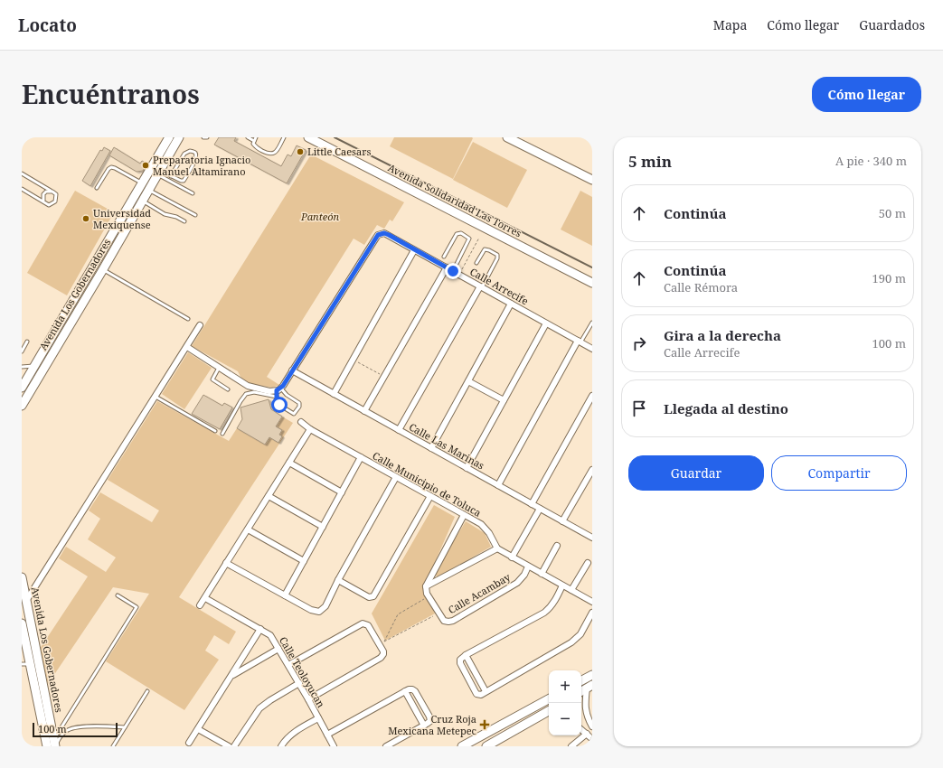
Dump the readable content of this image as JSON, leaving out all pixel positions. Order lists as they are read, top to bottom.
{
  "streets": {
    "street": [
      "Avenida Solidaridad Las Torres",
      "Calle Arrecife",
      "Avenida Los Gobernadores",
      "Calle Las Marinas",
      "Calle Municipio de Toluca",
      "Calle Acambay",
      "Calle Teoloyucan"
    ]
  },
  "crossings": [
    ["Calle Arrecife", "Calle Las Marinas"]
  ],
  "parks": ["Panteón"],
  "places": {
    "other": ["Little Caesars", "Preparatoria Ignacio Manuel Altamirano", "Universidad Mexiquense"],
    "health": ["Cruz Roja Mexicana Metepec"]
  },
  "scale_bar": "100 m",
  "page": {
    "header": "Locato",
    "nav": ["Mapa", "Cómo llegar", "Guardados"],
    "title": "Encuéntranos",
    "buttons": [
      "Cómo llegar",
      ["Guardar", "Compartir"]
    ],
    "heading": ["5 min", "A pie · 340 m"],
    "list": [
      ["Continúa", "50 m"],
      ["Continúa", "Calle Rémora", "190 m"],
      ["Gira a la derecha", "Calle Arrecife", "100 m"],
      "Llegada al destino"
    ],
    "map_buttons": ["+", "−"],
    "scale": "100 m"
  }
}
